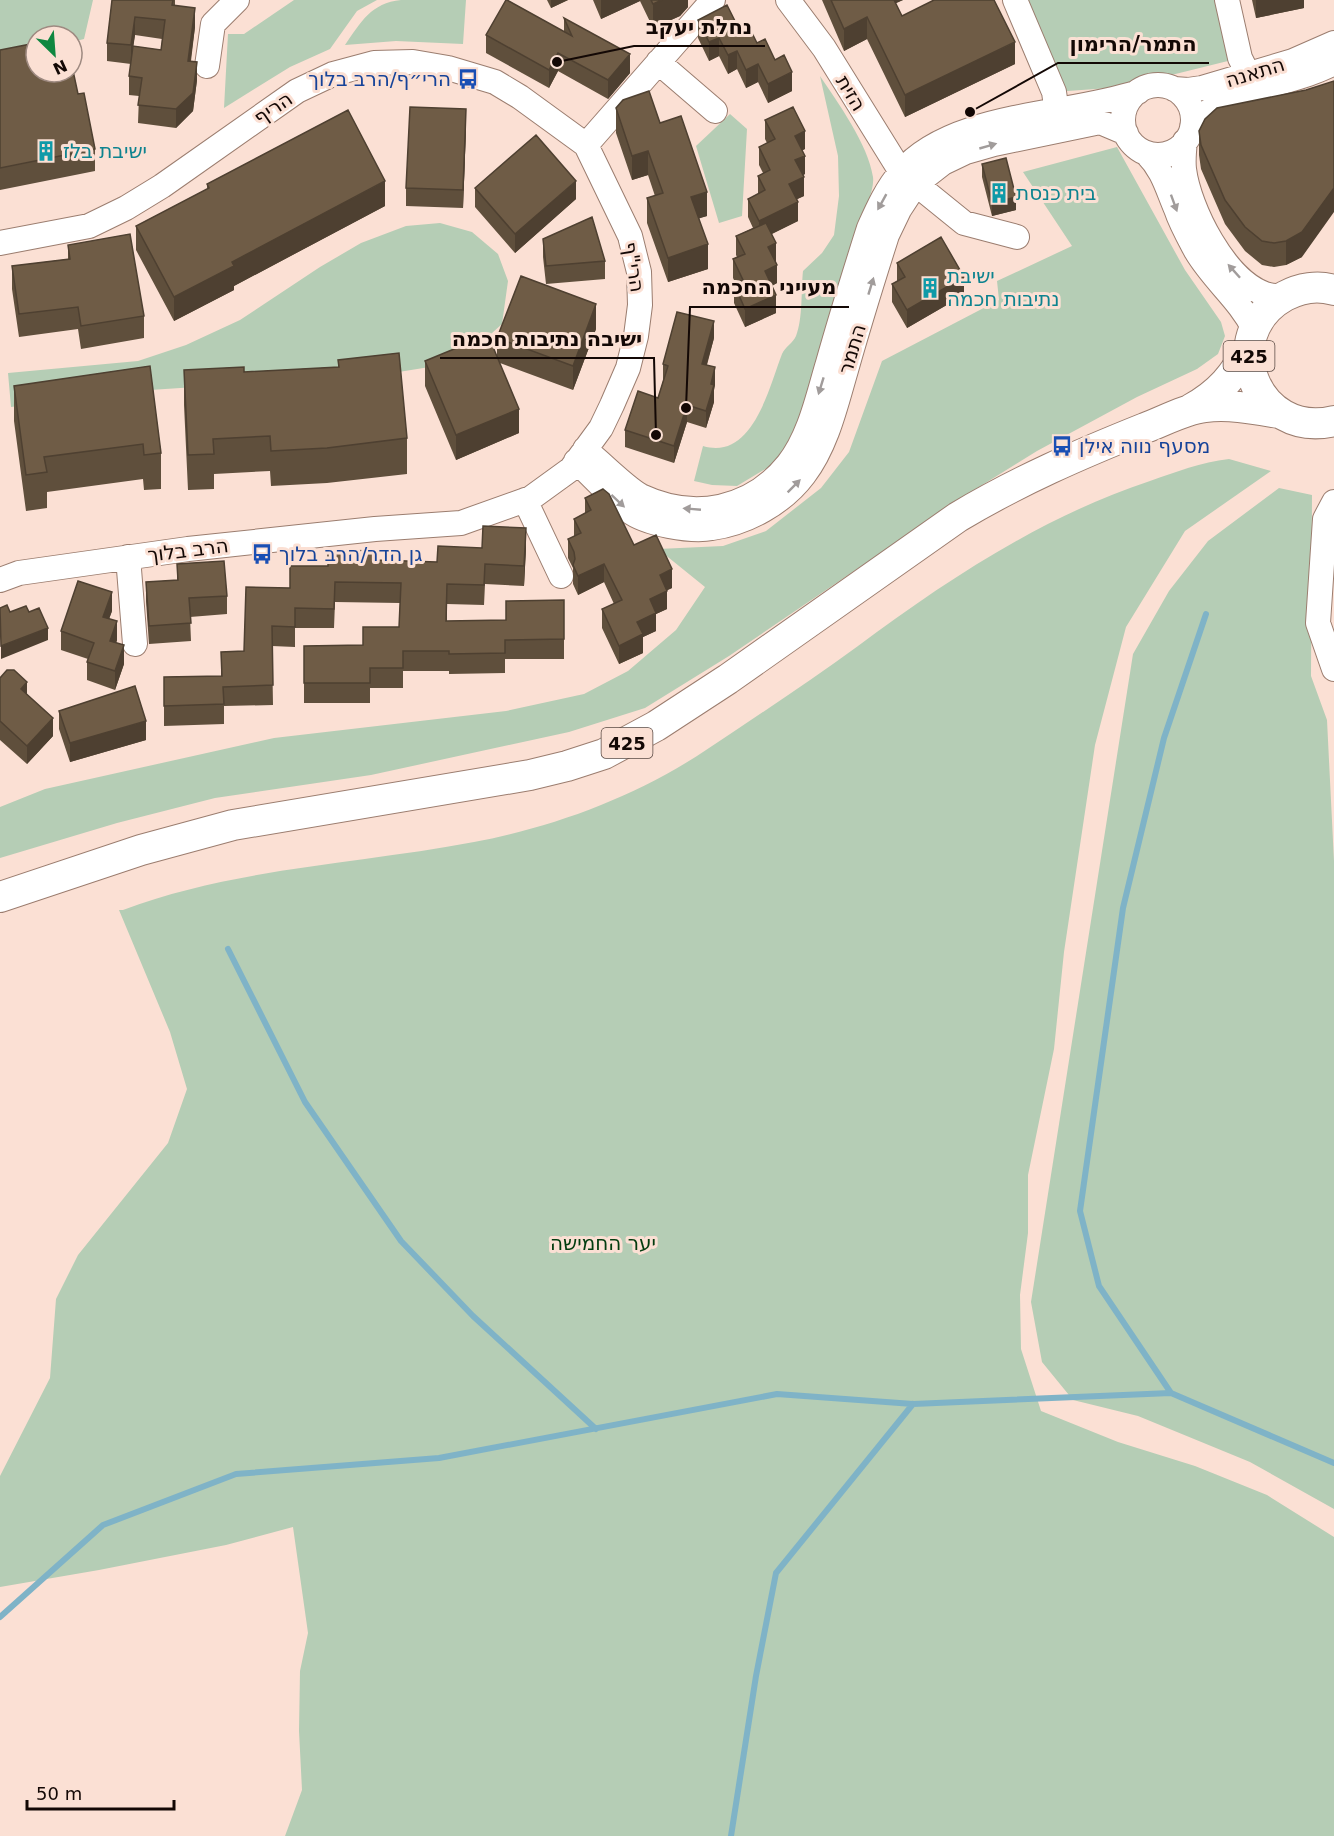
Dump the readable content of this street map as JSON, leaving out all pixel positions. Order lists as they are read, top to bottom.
{
  "streets": {
    "main road": ["425"],
    "street": [
      "התאנה",
      "הזית",
      "הריף",
      "הרי\"ף",
      "התמר",
      "הרב בלוך"
    ]
  },
  "crossings": [
    ["התאנה", "התמר"],
    ["הזית", "התמר"],
    ["הריף", "הרי\"ף"],
    ["הרי\"ף", "הרב בלוך"],
    ["התמר", "הרב בלוך"]
  ],
  "parks": ["יער החמישה"],
  "places": {
    "other": [
      "נחלת יעקב",
      "התמר/הרימון",
      "מעייני החכמה",
      "ישיבה נתיבות חכמה"
    ],
    "bus stop": ["הרי״ף/הרב בלוך", "מסעף נווה אילן", "גן הדר/הרב בלוך"],
    "building": ["ישיבת בלז", "בית כנסת", "ישיבת נתיבות חכמה"]
  },
  "scale_bar": "50 m",
  "north": "bottom right"
}
